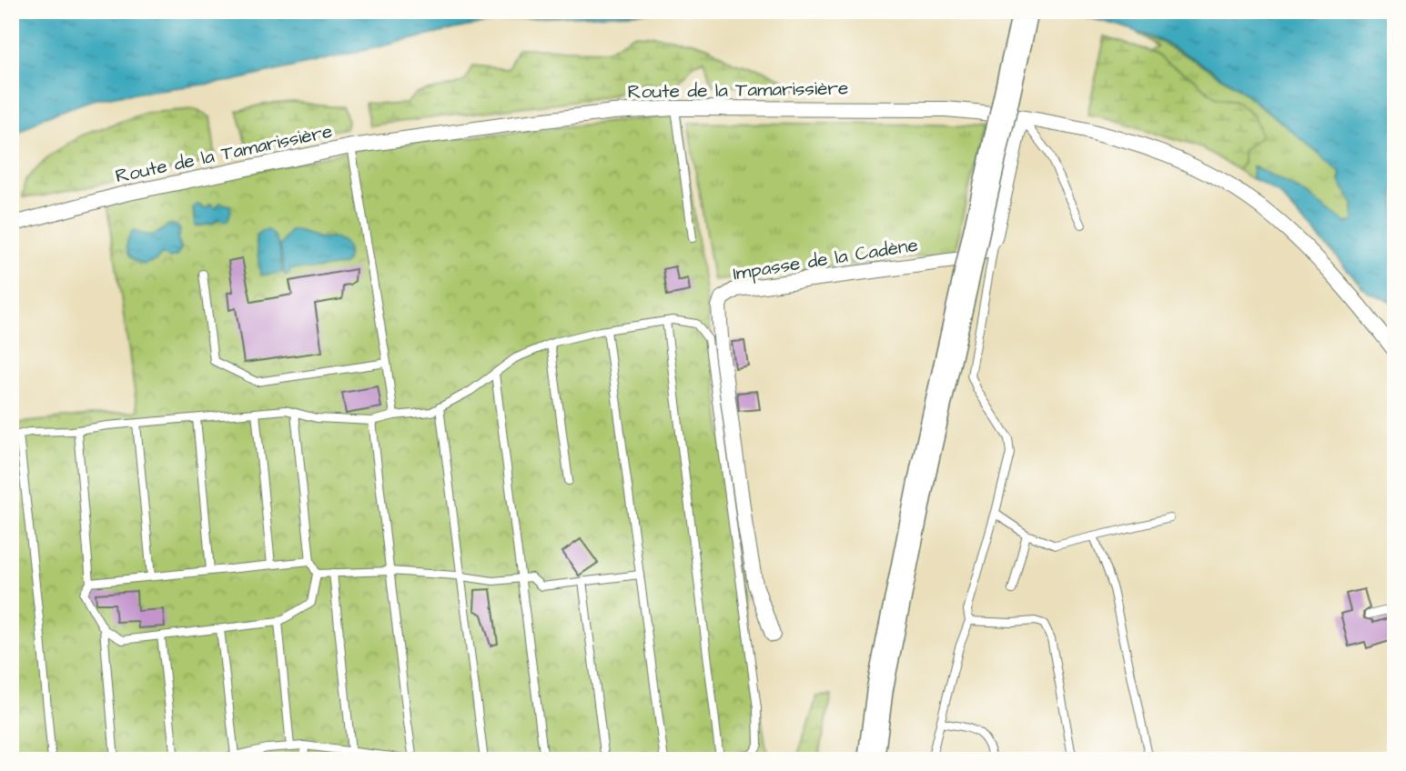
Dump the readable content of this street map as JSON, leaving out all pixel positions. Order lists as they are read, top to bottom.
{
  "streets": {
    "street": ["Route de la Tamarissière", "Impasse de la Cadène"]
  }
}
